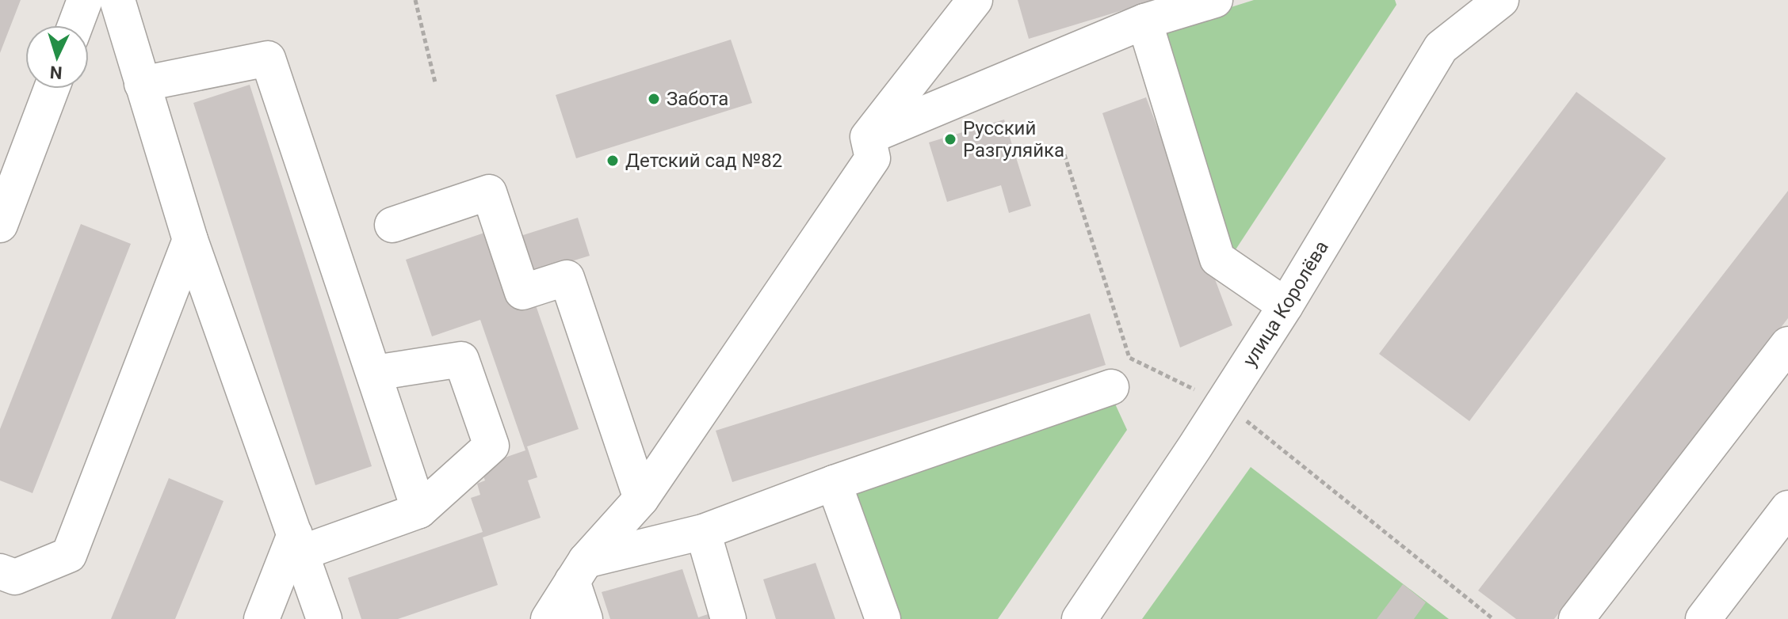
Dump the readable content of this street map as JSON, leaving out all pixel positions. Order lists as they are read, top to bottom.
{
  "streets": {
    "street": ["улица Королёва"]
  },
  "places": ["Забота", "Русский Разгуляйка", "Детский сад №82"],
  "north": "bottom"
}
